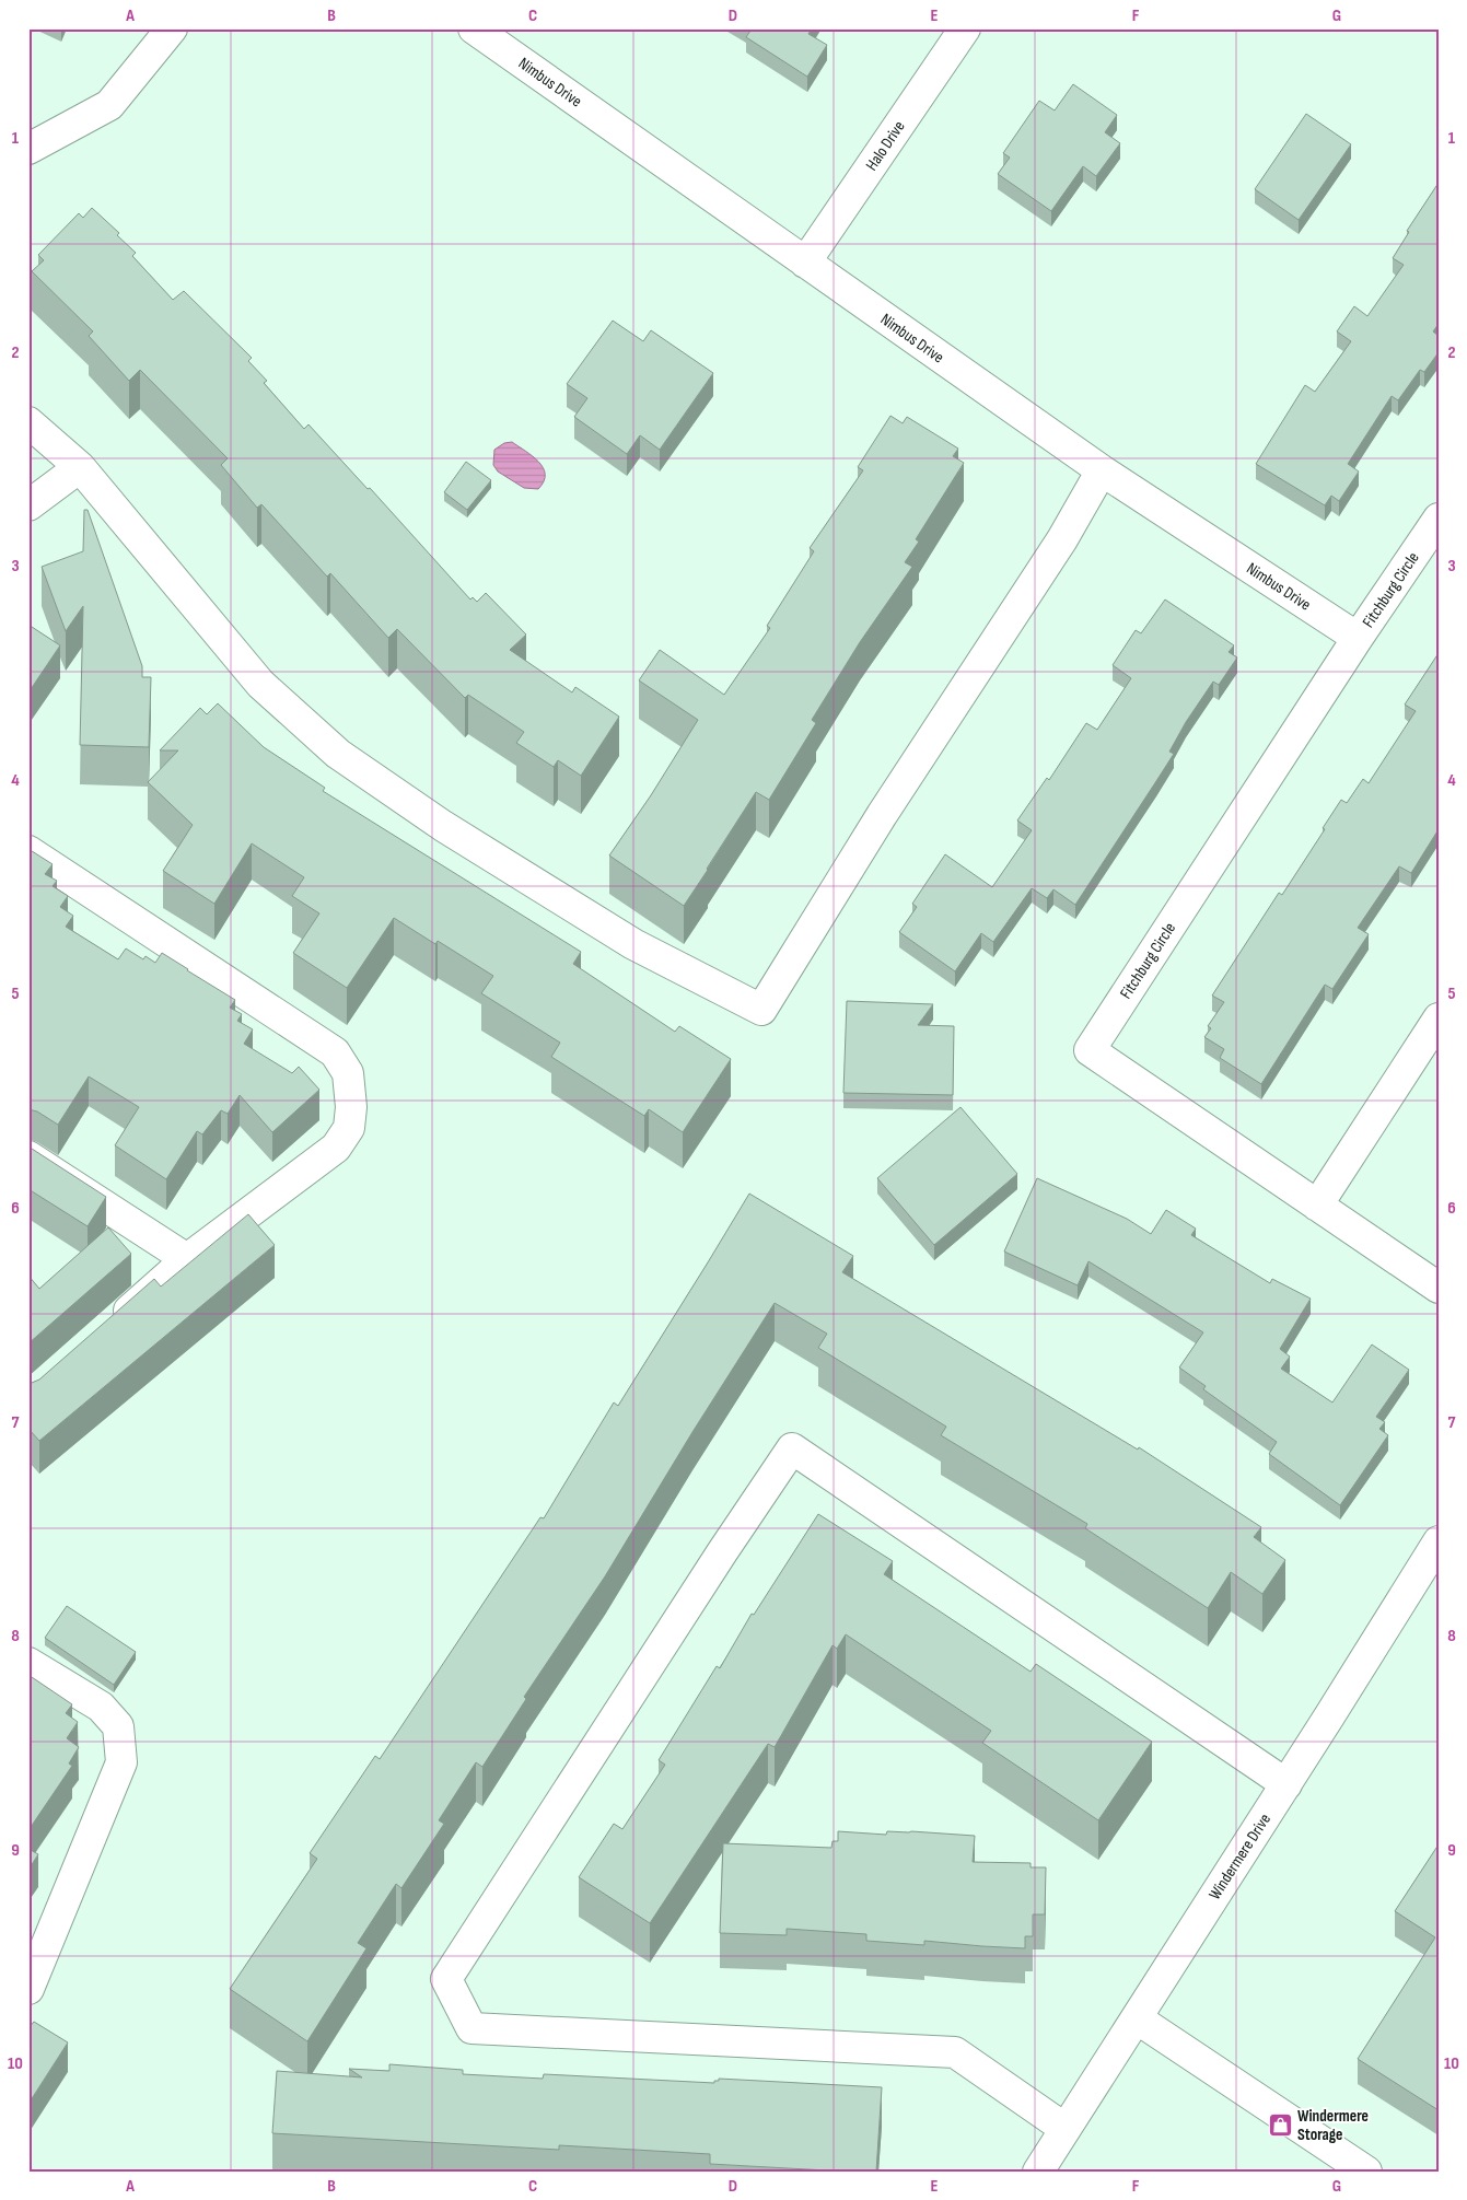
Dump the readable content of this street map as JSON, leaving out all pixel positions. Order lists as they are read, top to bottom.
{
  "streets": {
    "street": [
      "Nimbus Drive",
      "Halo Drive",
      "Fitchburg Circle",
      "Windermere Drive"
    ]
  },
  "crossings": [
    ["Nimbus Drive", "Halo Drive"],
    ["Nimbus Drive", "Fitchburg Circle"]
  ],
  "places": {
    "shop": ["Windermere Storage"]
  },
  "grid": {
    "columns": [
      "A",
      "B",
      "C",
      "D",
      "E",
      "F",
      "G"
    ],
    "rows": [
      "1",
      "2",
      "3",
      "4",
      "5",
      "6",
      "7",
      "8",
      "9",
      "10"
    ]
  }
}
